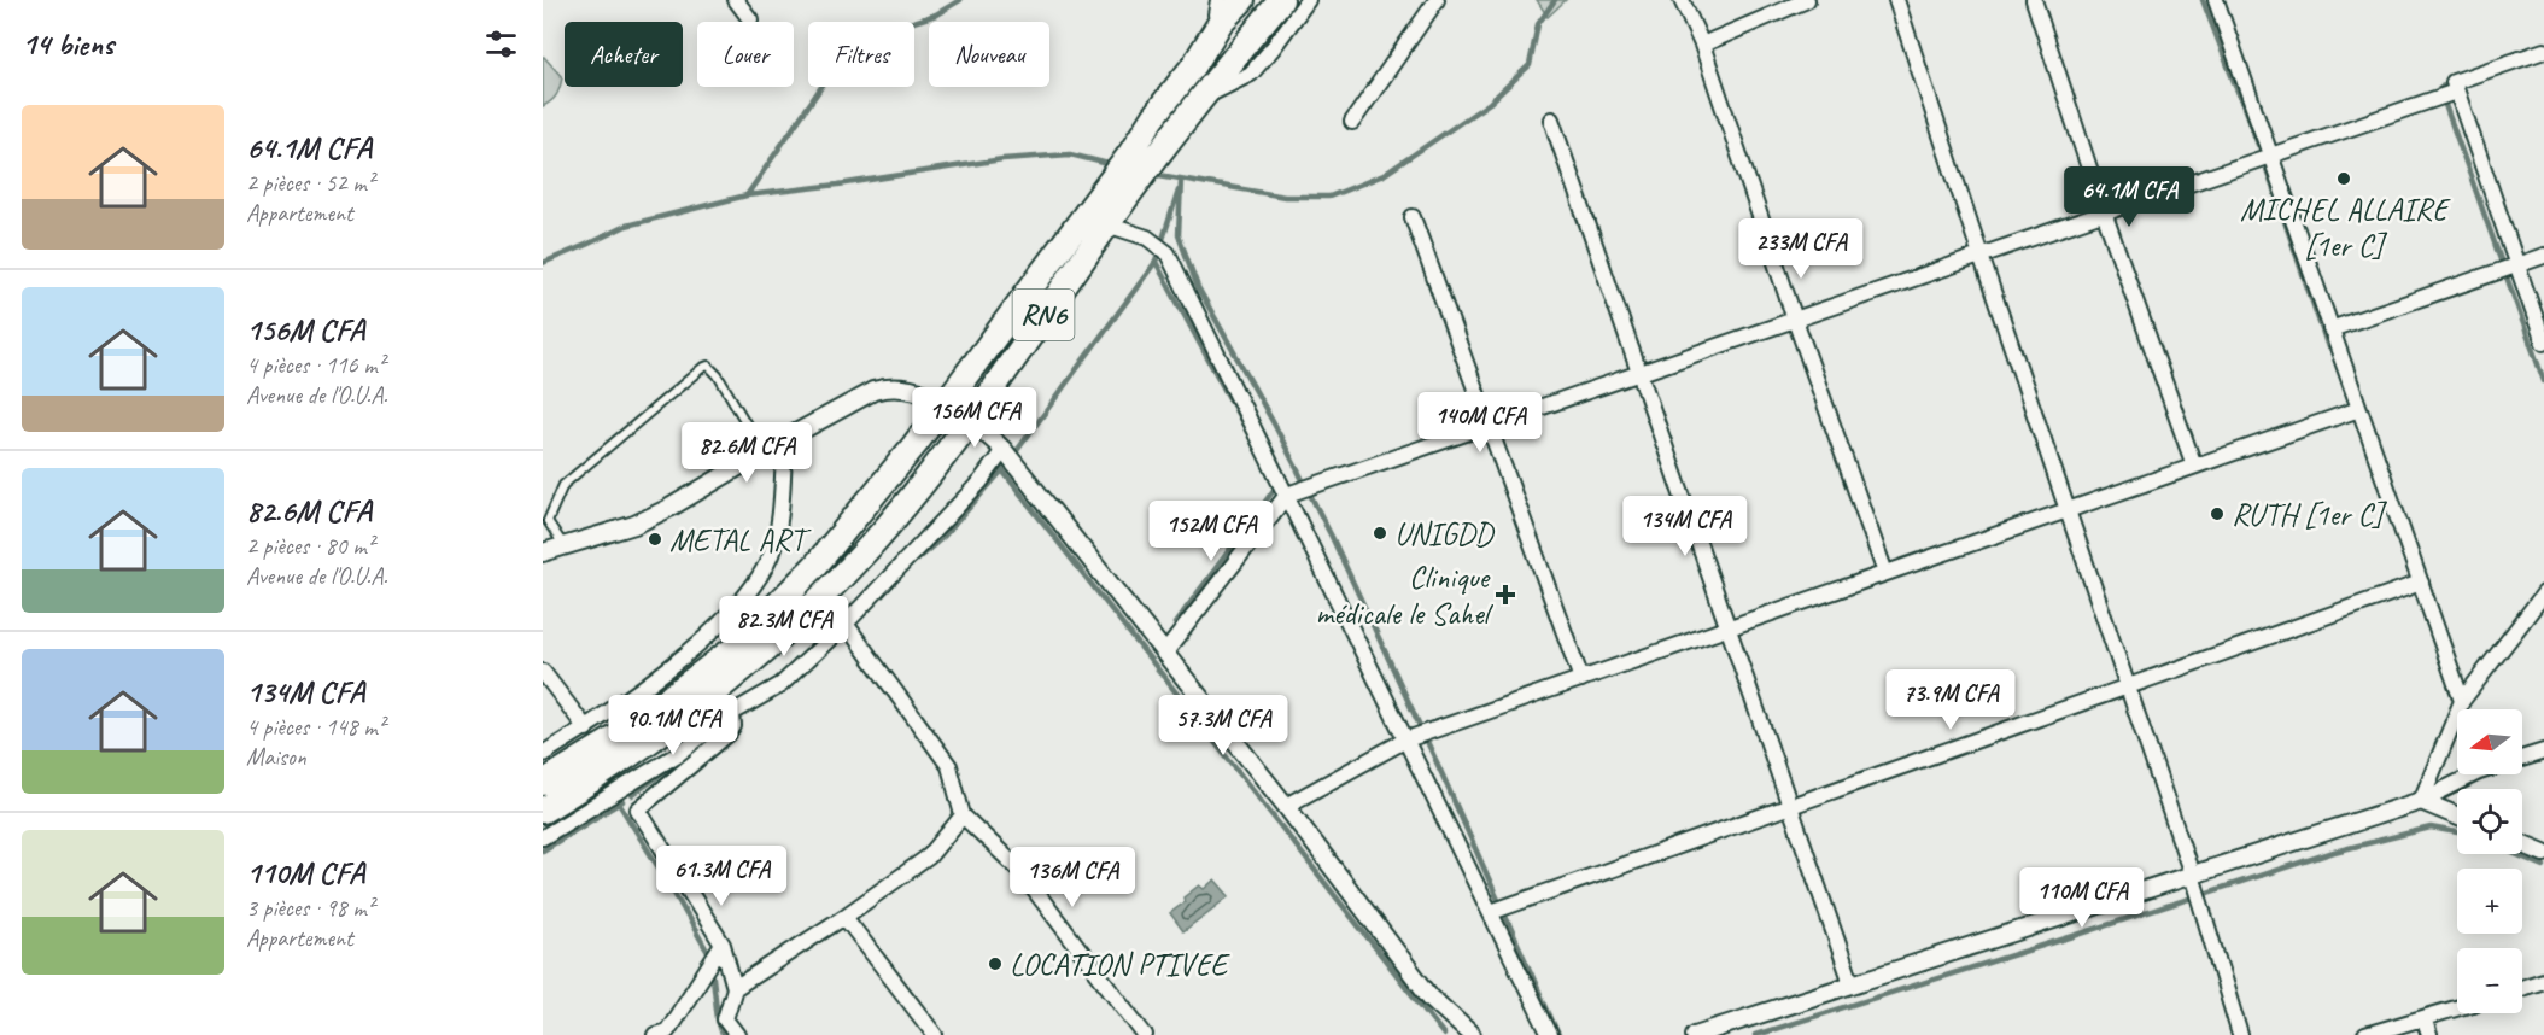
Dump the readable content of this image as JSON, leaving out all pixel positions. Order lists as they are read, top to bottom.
{
  "streets": {
    "highway": ["RN6"]
  },
  "places": {
    "other": [
      "MICHEL ALLAIRE [1er C]",
      "RUTH [1er C]",
      "UNIGDD",
      "METAL ART",
      "LOCATION PTIVEE"
    ],
    "health": ["Clinique médicale le Sahel"]
  },
  "north": "left",
  "page": {
    "heading": "14 biens",
    "chip": [
      "Acheter",
      "Louer",
      "Filtres",
      "Nouveau"
    ],
    "list": [
      {
        "name": "64.1M CFA",
        "note": "2 pièces · 52 m² · Appartement"
      },
      {
        "name": "156M CFA",
        "note": "4 pièces · 116 m² · Avenue de l'O.U.A."
      },
      {
        "name": "82.6M CFA",
        "note": "2 pièces · 80 m² · Avenue de l'O.U.A."
      },
      {
        "name": "134M CFA",
        "note": "4 pièces · 148 m² · Maison"
      },
      {
        "name": "110M CFA",
        "note": "3 pièces · 98 m² · Appartement"
      }
    ],
    "price": [
      "64.1M CFA",
      "233M CFA",
      "156M CFA",
      "140M CFA",
      "82.6M CFA",
      "134M CFA",
      "152M CFA",
      "82.3M CFA",
      "73.9M CFA",
      "90.1M CFA",
      "57.3M CFA",
      "61.3M CFA",
      "136M CFA",
      "110M CFA"
    ],
    "map_buttons": ["+", "−"]
  }
}
